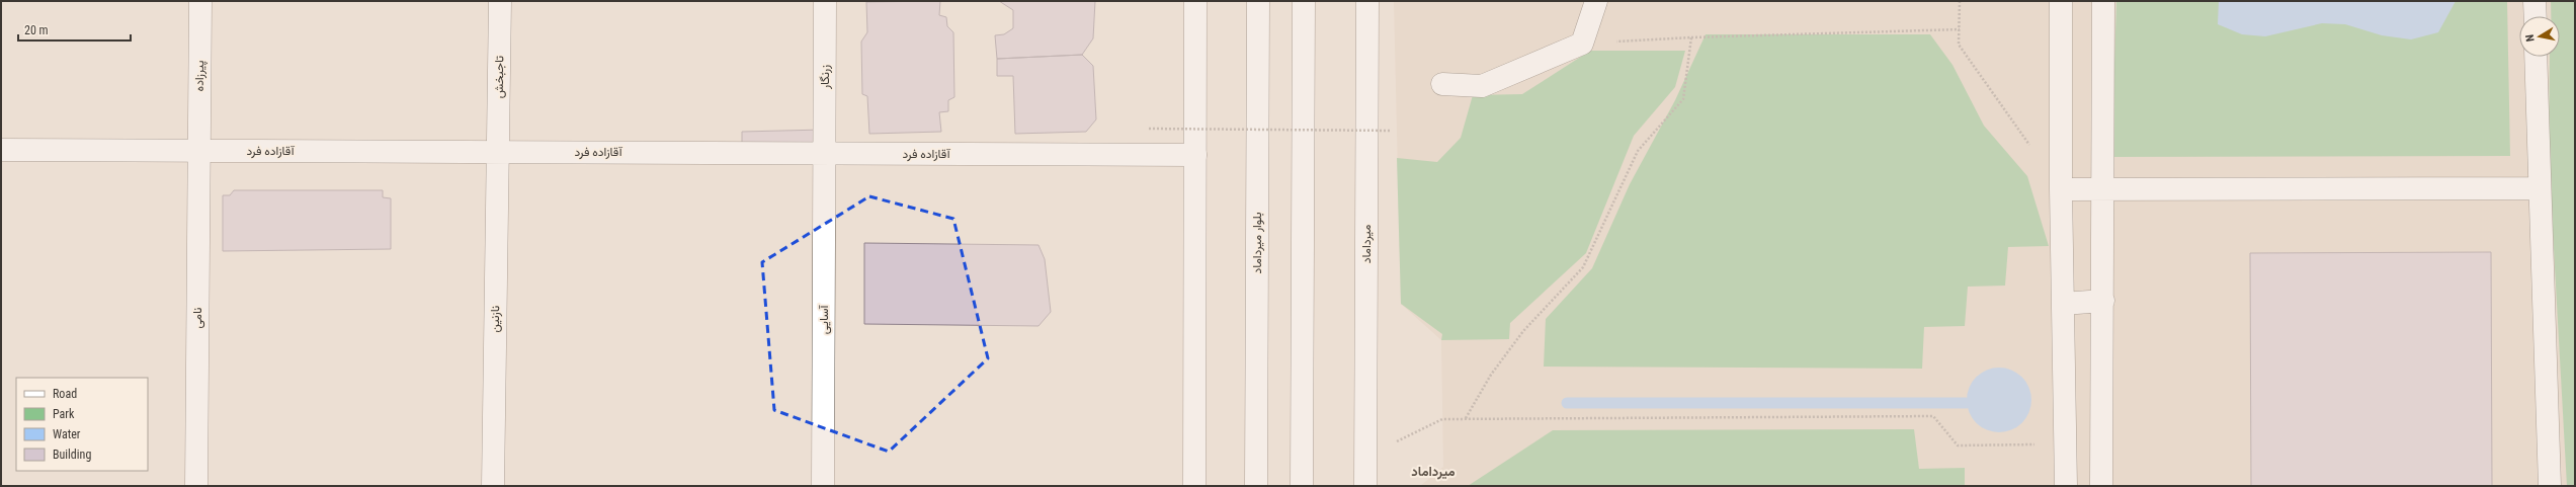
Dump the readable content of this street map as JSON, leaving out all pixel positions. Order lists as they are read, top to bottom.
{
  "streets": {
    "street": [
      "پیرزاده",
      "تاجبخش",
      "زرنگار",
      "آقازاده فرد",
      "بلوار میرداماد",
      "میرداماد",
      "نامی",
      "نازنین",
      "آسایی"
    ]
  },
  "crossings": [
    ["پیرزاده", "آقازاده فرد"],
    ["پیرزاده", "نامی"],
    ["تاجبخش", "آقازاده فرد"],
    ["تاجبخش", "نازنین"],
    ["زرنگار", "آقازاده فرد"],
    ["زرنگار", "آسایی"],
    ["آقازاده فرد", "نامی"],
    ["آقازاده فرد", "نازنین"],
    ["آقازاده فرد", "آسایی"]
  ],
  "districts": ["میرداماد"],
  "legend": [
    "Road",
    "Park",
    "Water",
    "Building"
  ],
  "scale_bar": "20 m",
  "north": "left"
}
